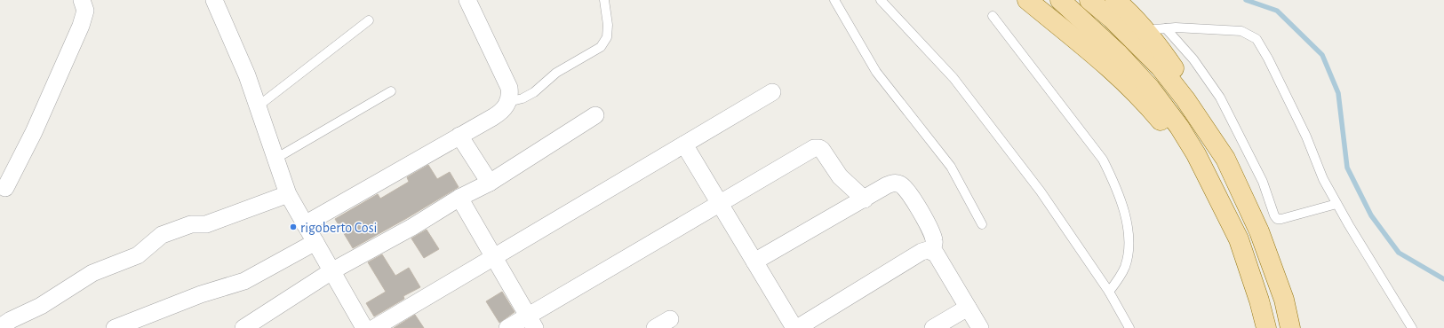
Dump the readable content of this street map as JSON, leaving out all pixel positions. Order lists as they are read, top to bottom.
{
  "places": ["rigoberto Cosi"]
}
